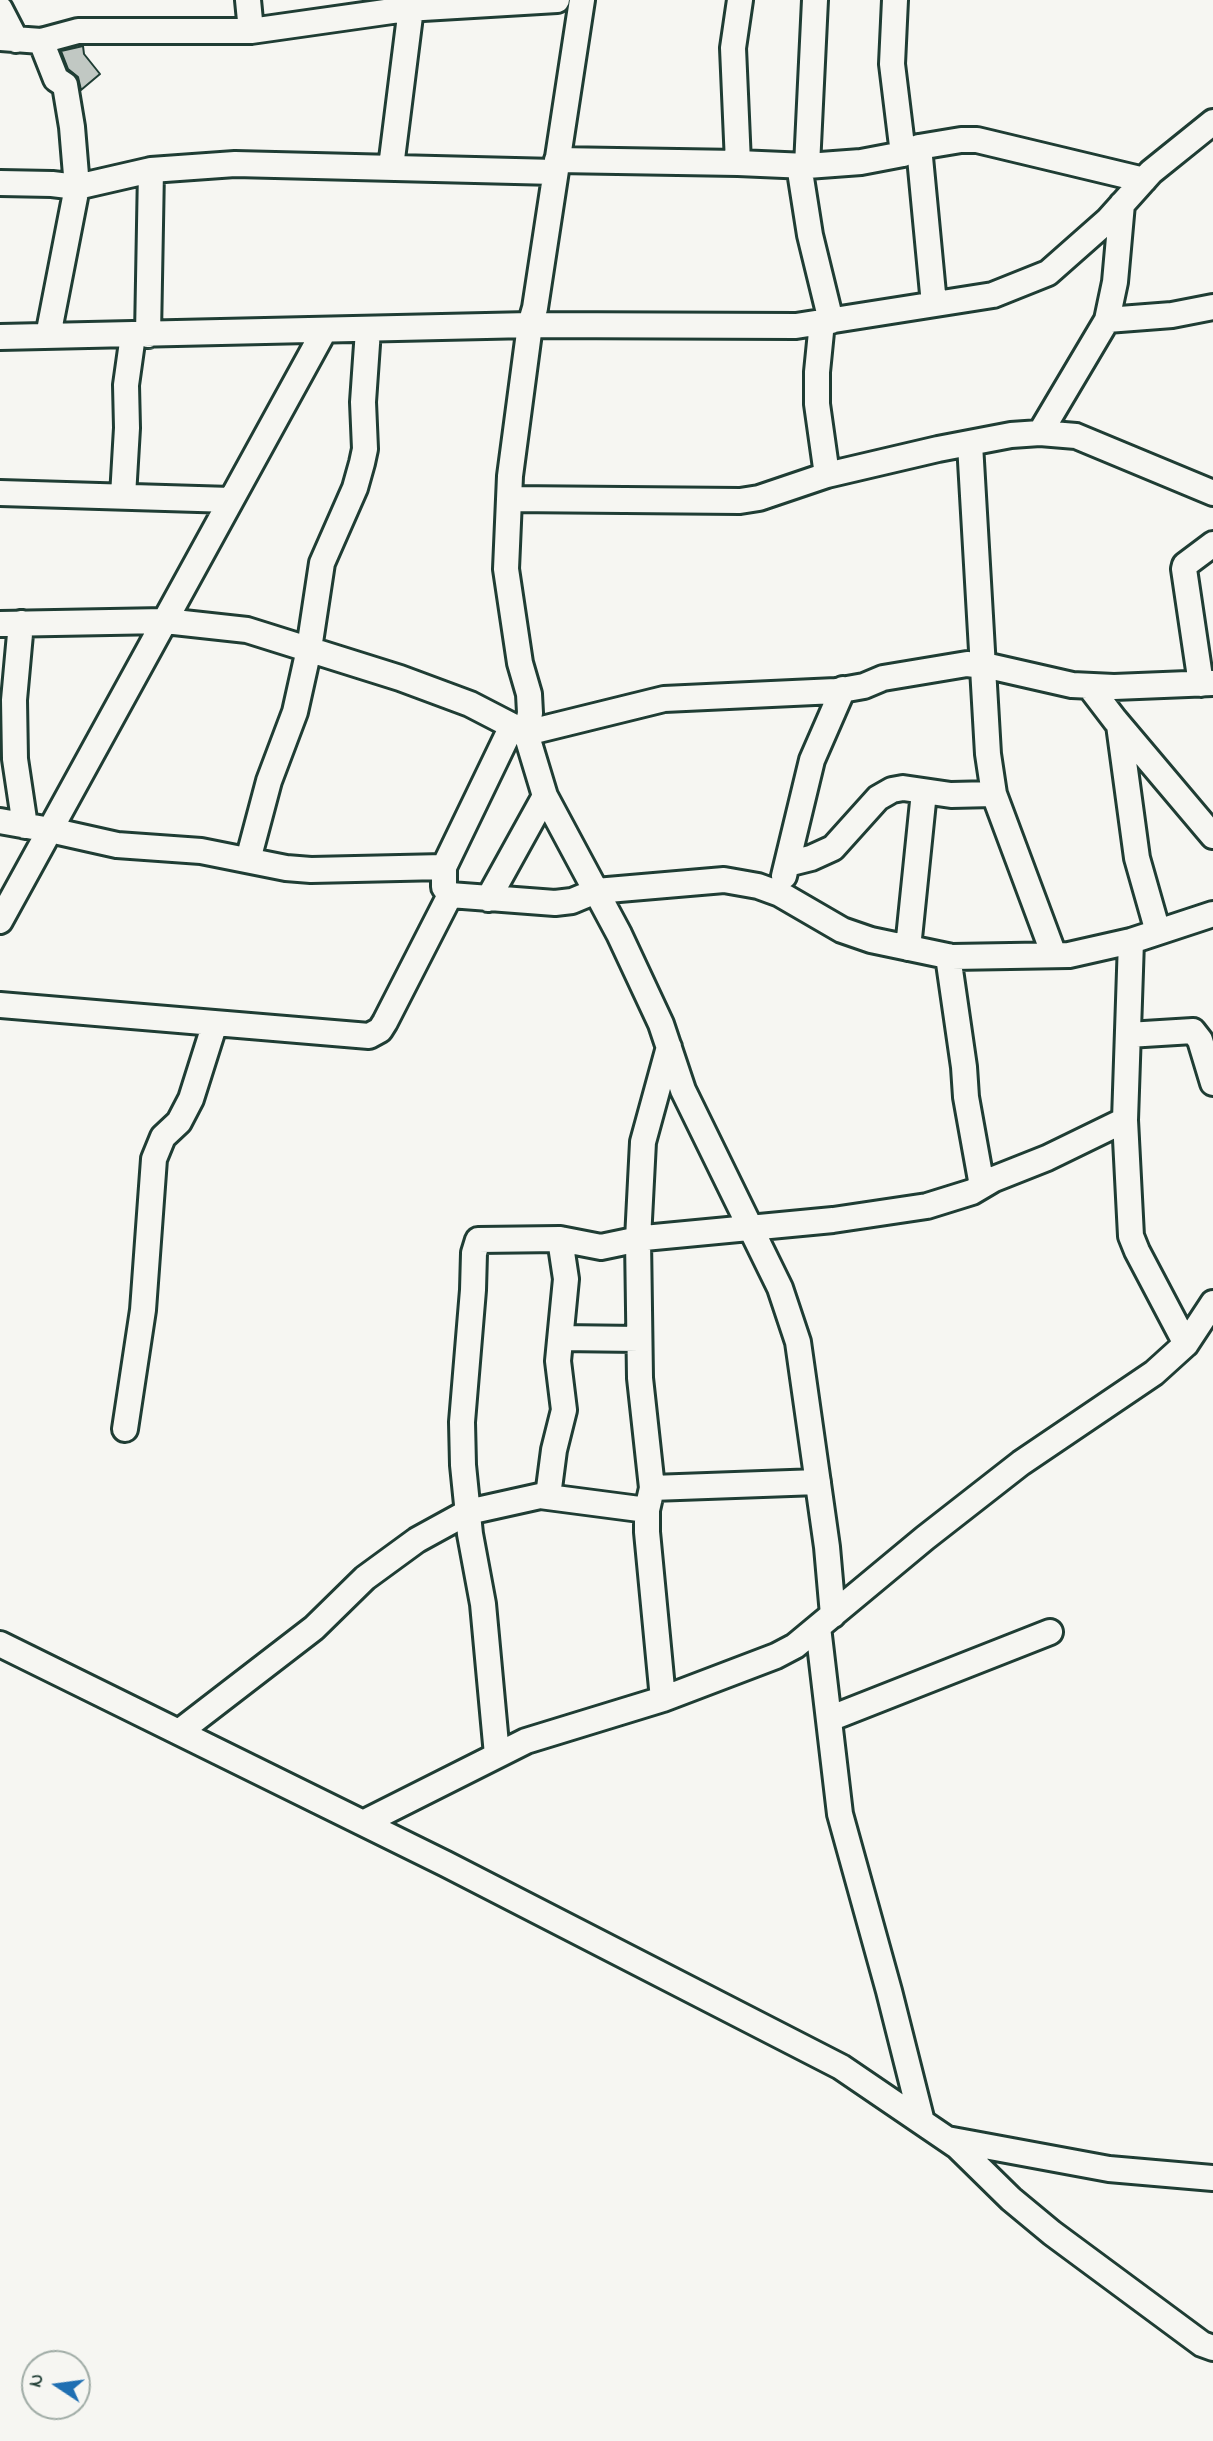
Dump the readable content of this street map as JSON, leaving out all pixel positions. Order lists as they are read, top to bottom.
{
  "north": "left"
}
